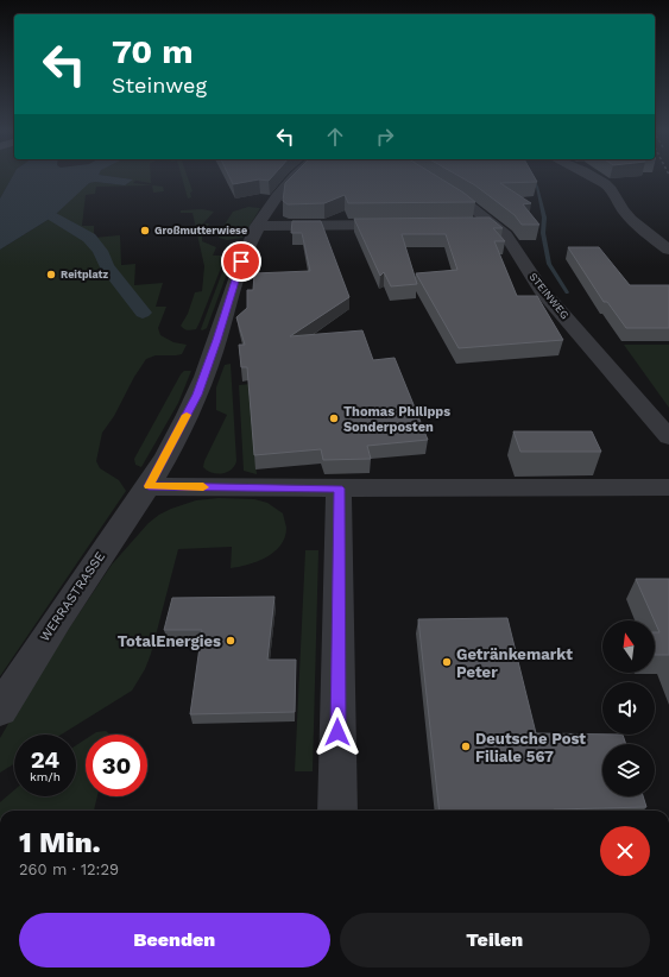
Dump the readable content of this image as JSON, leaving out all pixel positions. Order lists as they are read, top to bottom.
{
  "streets": {
    "street": ["STEINWEG", "WERRASTRASSE"]
  },
  "places": [
    "Großmutterwiese",
    "Reitplatz",
    "Thomas Philipps Sonderposten",
    "TotalEnergies",
    "Getränkemarkt Peter",
    "Deutsche Post Filiale 567"
  ],
  "north": "top",
  "page": {
    "turn": ["70 m", "Steinweg"],
    "speed": "24 km/h",
    "limit": "30",
    "heading": ["1 Min.", "260 m · 12:29"],
    "buttons": ["Beenden", "Teilen"]
  }
}
